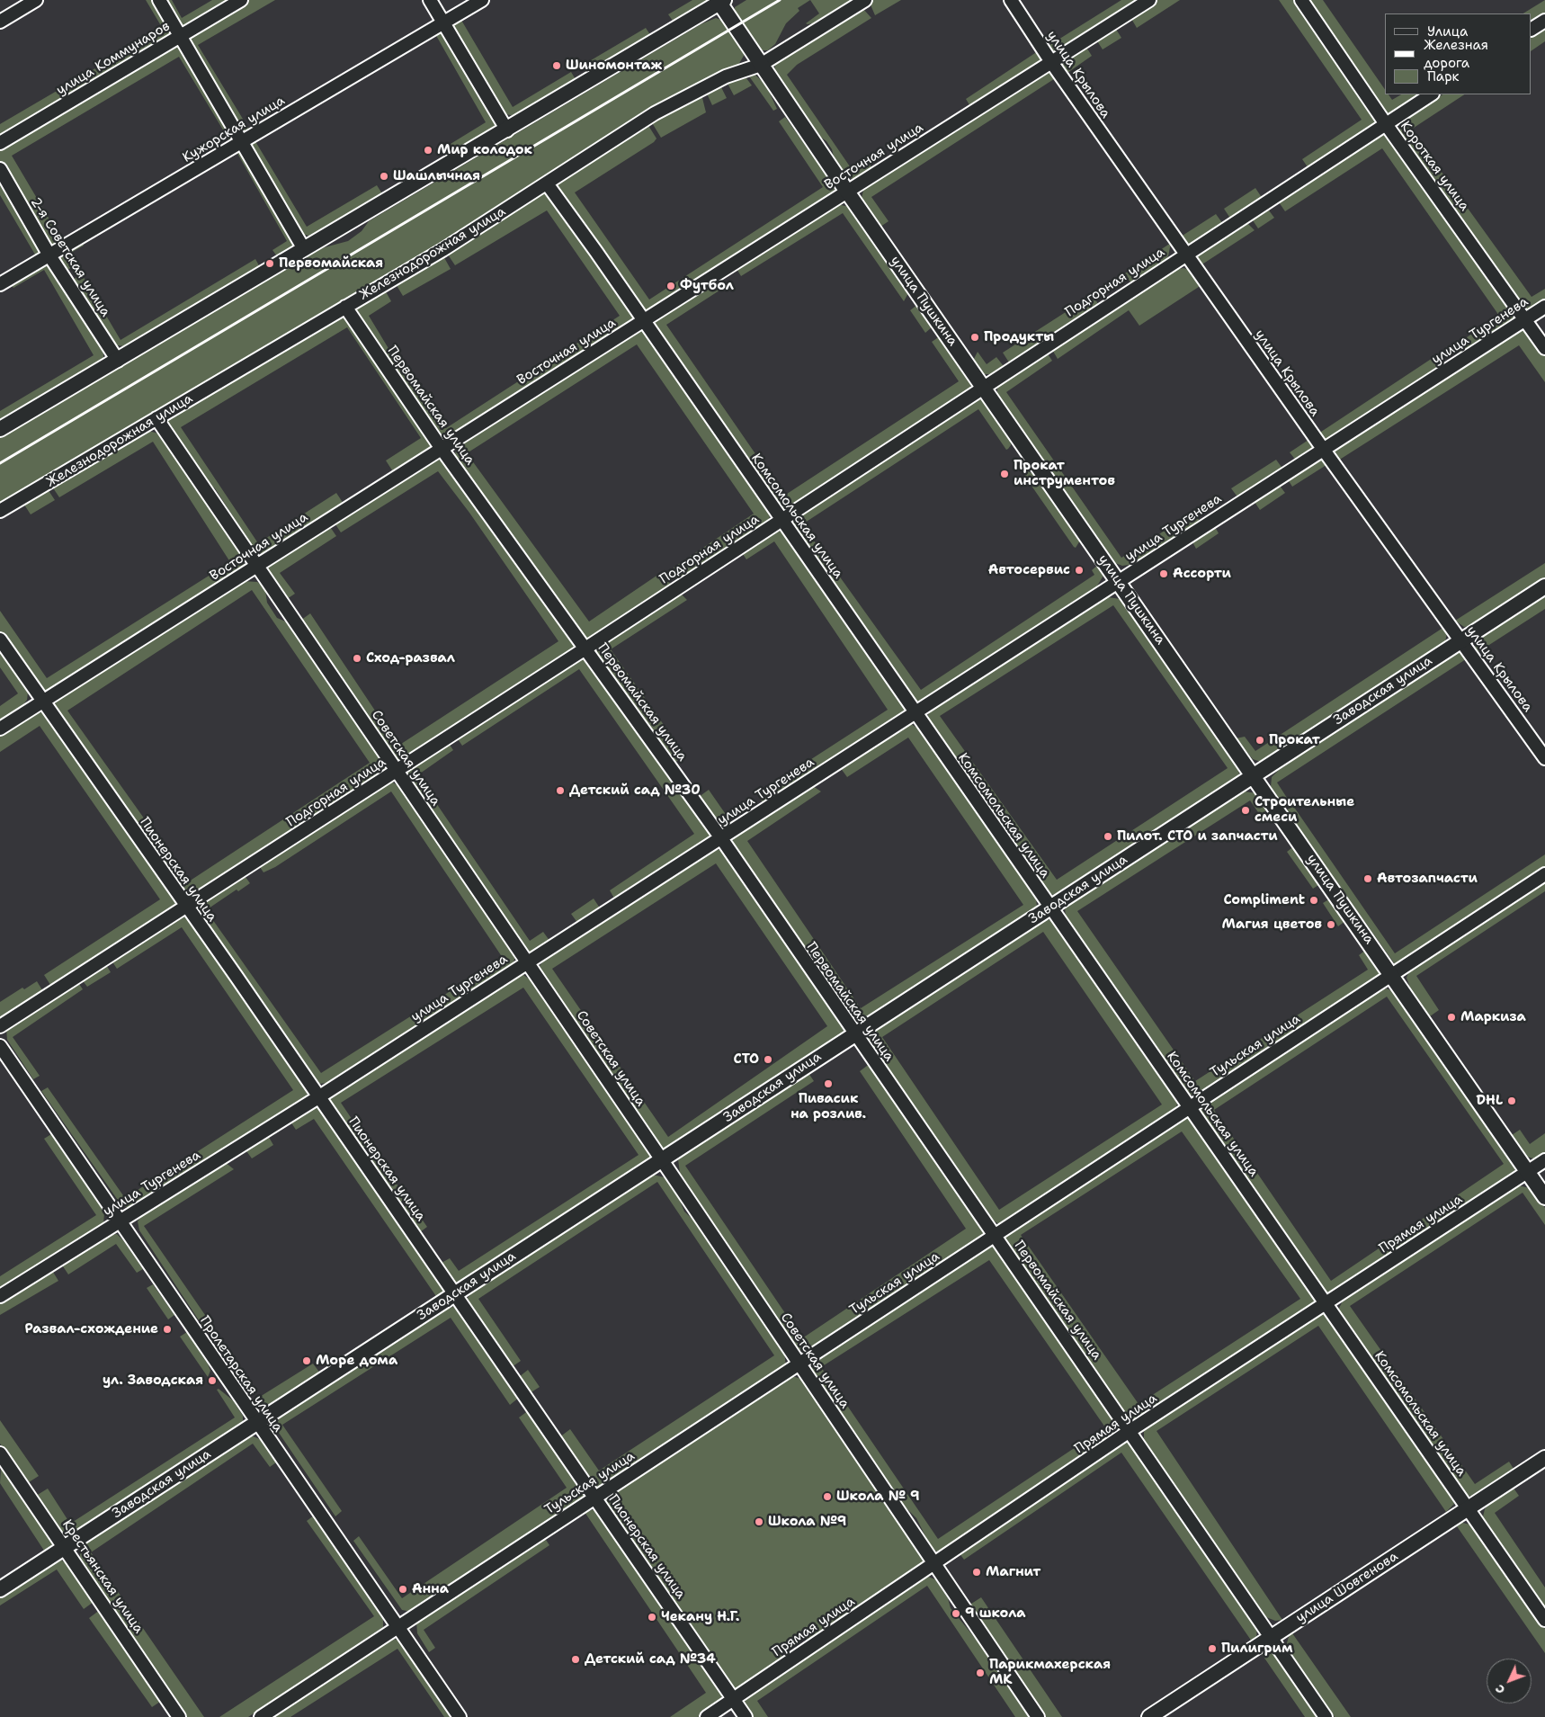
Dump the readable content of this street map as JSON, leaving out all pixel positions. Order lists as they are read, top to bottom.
{
  "streets": {
    "main road": ["улица Пушкина", "Заводская улица", "улица Шовгенова"],
    "street": [
      "улица Коммунаров",
      "улица Крылова",
      "Кужорская улица",
      "Восточная улица",
      "Короткая улица",
      "Железнодорожная улица",
      "2-я Советская улица",
      "Подгорная улица",
      "улица Тургенева",
      "Первомайская улица",
      "Комсомольская улица",
      "Советская улица",
      "Пионерская улица",
      "Тульская улица",
      "Прямая улица",
      "Пролетарская улица",
      "Крестьянская улица"
    ]
  },
  "crossings": [
    ["улица Крылова", "Восточная улица"],
    ["улица Крылова", "Подгорная улица"],
    ["улица Крылова", "улица Тургенева"],
    ["улица Крылова", "Заводская улица"],
    ["Кужорская улица", "2-я Советская улица"],
    ["Восточная улица", "улица Пушкина"],
    ["Восточная улица", "Первомайская улица"],
    ["Восточная улица", "Комсомольская улица"],
    ["Восточная улица", "Советская улица"],
    ["Восточная улица", "Пионерская улица"],
    ["Короткая улица", "Подгорная улица"],
    ["Короткая улица", "улица Тургенева"],
    ["Железнодорожная улица", "улица Пушкина"],
    ["Железнодорожная улица", "Первомайская улица"],
    ["Железнодорожная улица", "Комсомольская улица"],
    ["Железнодорожная улица", "Советская улица"],
    ["Подгорная улица", "улица Пушкина"],
    ["Подгорная улица", "Первомайская улица"],
    ["Подгорная улица", "Комсомольская улица"],
    ["Подгорная улица", "Советская улица"],
    ["Подгорная улица", "Пионерская улица"],
    ["улица Пушкина", "улица Тургенева"],
    ["улица Пушкина", "Заводская улица"],
    ["улица Пушкина", "Тульская улица"],
    ["улица Пушкина", "Прямая улица"],
    ["улица Тургенева", "Первомайская улица"],
    ["улица Тургенева", "Комсомольская улица"],
    ["улица Тургенева", "Советская улица"],
    ["улица Тургенева", "Пионерская улица"],
    ["улица Тургенева", "Пролетарская улица"],
    ["Первомайская улица", "Заводская улица"],
    ["Первомайская улица", "Тульская улица"],
    ["Первомайская улица", "Прямая улица"],
    ["Первомайская улица", "улица Шовгенова"],
    ["Комсомольская улица", "Заводская улица"],
    ["Комсомольская улица", "Тульская улица"],
    ["Комсомольская улица", "Прямая улица"],
    ["Комсомольская улица", "улица Шовгенова"],
    ["Заводская улица", "Советская улица"],
    ["Заводская улица", "Пионерская улица"],
    ["Заводская улица", "Пролетарская улица"],
    ["Заводская улица", "Крестьянская улица"],
    ["Советская улица", "Тульская улица"],
    ["Советская улица", "Прямая улица"],
    ["Пионерская улица", "Тульская улица"],
    ["Пионерская улица", "Прямая улица"],
    ["Тульская улица", "Пролетарская улица"]
  ],
  "places": [
    "Шиномонтаж",
    "Мир колодок",
    "Шашлычная",
    "Первомайская",
    "Футбол",
    "Продукты",
    "Прокат инструментов",
    "Автосервис",
    "Ассорти",
    "Сход-развал",
    "Прокат",
    "Детский сад №30",
    "Строительные смеси",
    "Пилот. СТО и запчасти",
    "Автозапчасти",
    "Compliment",
    "Магия цветов",
    "Маркиза",
    "СТО",
    "Пивасик на розлив.",
    "DHL",
    "Развал-схождение",
    "Море дома",
    "ул. Заводская",
    "Школа № 9",
    "Школа №9",
    "Магнит",
    "Анна",
    "9 школа",
    "Чекану Н.Г.",
    "Пилигрим",
    "Детский сад №34",
    "Парикмахерская МК"
  ],
  "legend": ["Улица", "Железная дорога", "Парк"],
  "north": "bottom left"
}
